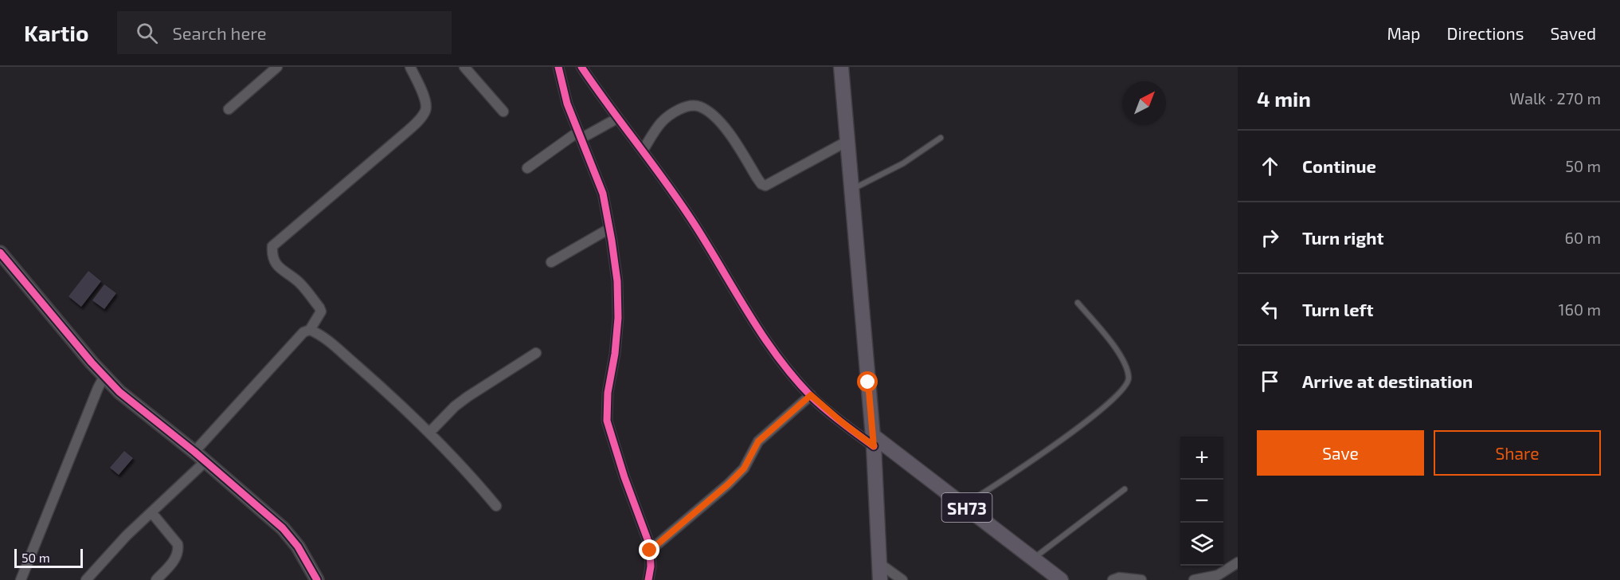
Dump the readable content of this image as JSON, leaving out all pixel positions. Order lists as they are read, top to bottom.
{
  "streets": {
    "main road": ["SH73"]
  },
  "scale_bar": "50 m",
  "north": "top right",
  "page": {
    "header": "Kartio",
    "search": "Search here",
    "nav": ["Map", "Directions", "Saved"],
    "heading": ["4 min", "Walk · 270 m"],
    "list": [
      ["Continue", "50 m"],
      ["Turn right", "60 m"],
      ["Turn left", "160 m"],
      "Arrive at destination"
    ],
    "buttons": ["Save", "Share"],
    "map_buttons": ["+", "−"],
    "scale": "50 m"
  }
}
